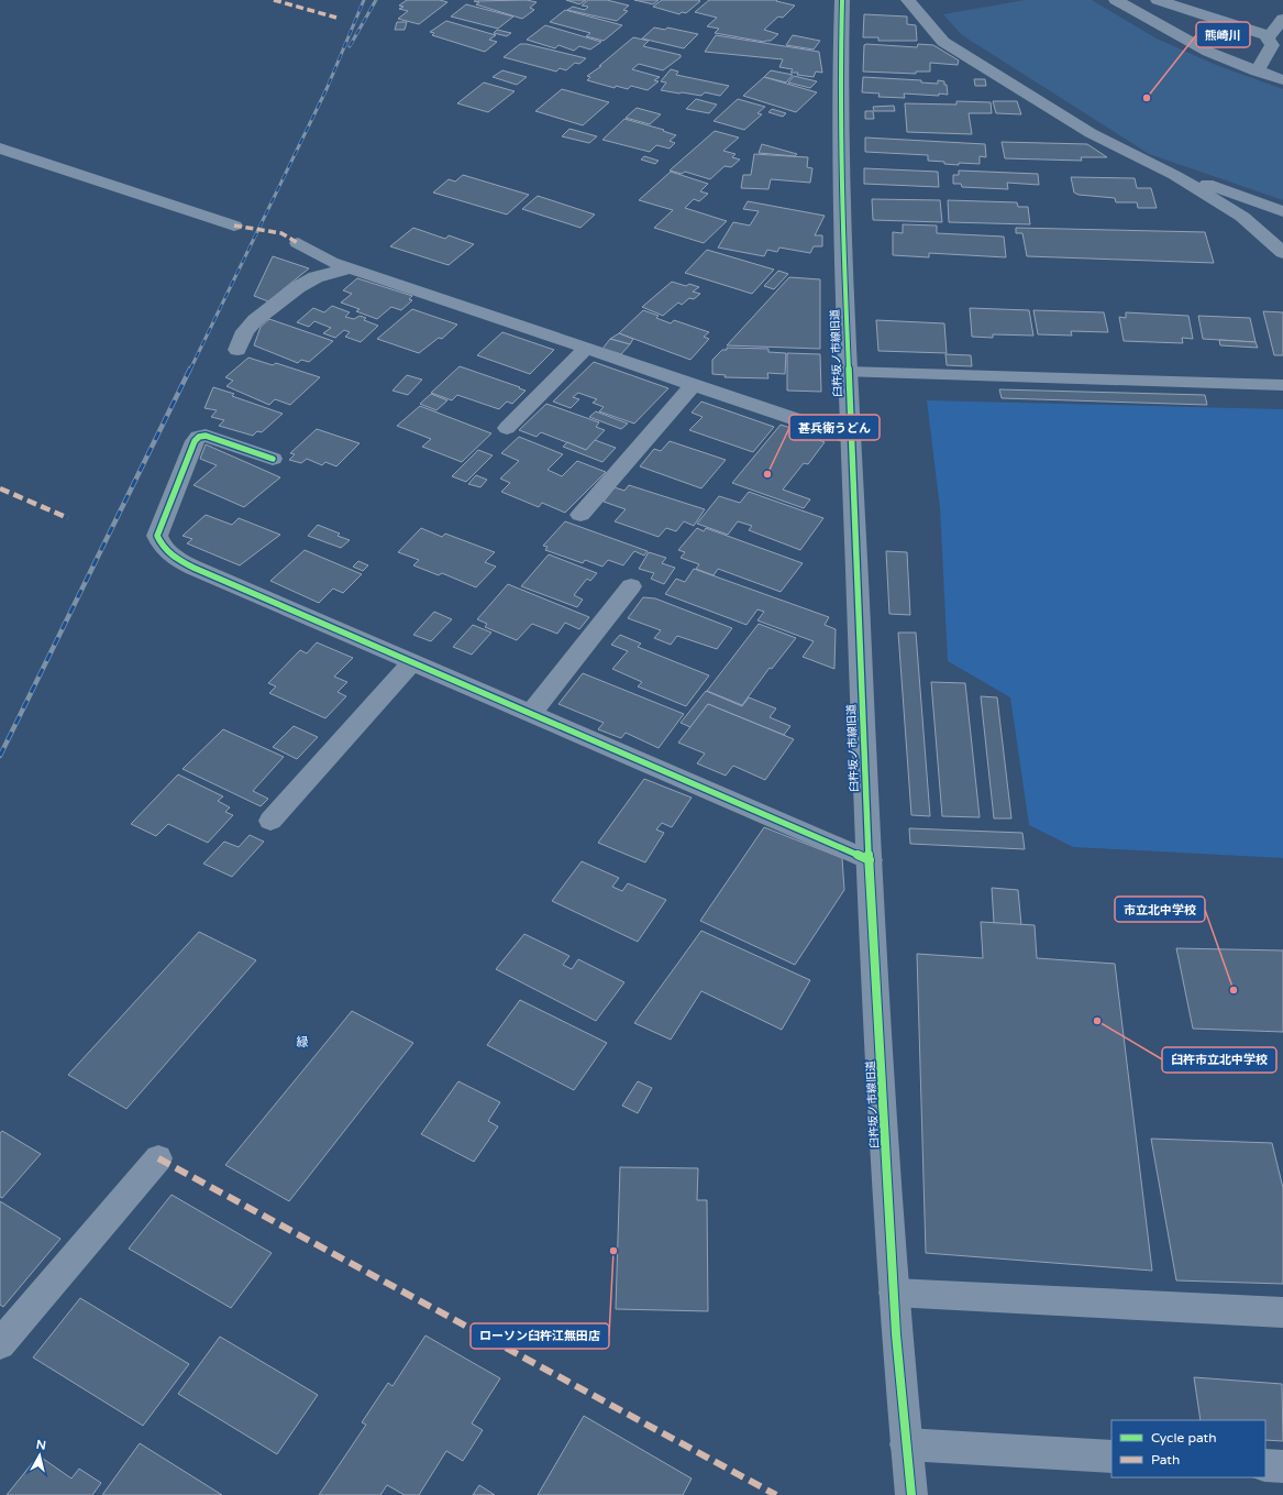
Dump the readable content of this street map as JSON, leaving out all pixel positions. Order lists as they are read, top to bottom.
{
  "streets": {
    "street": ["臼杵坂ノ市線旧道"]
  },
  "districts": ["緑"],
  "places": [
    "熊崎川",
    "甚兵衛うどん",
    "市立北中学校",
    "臼杵市立北中学校",
    "ローソン臼杵江無田店"
  ],
  "legend": ["Cycle path", "Path"],
  "north": "top"
}
